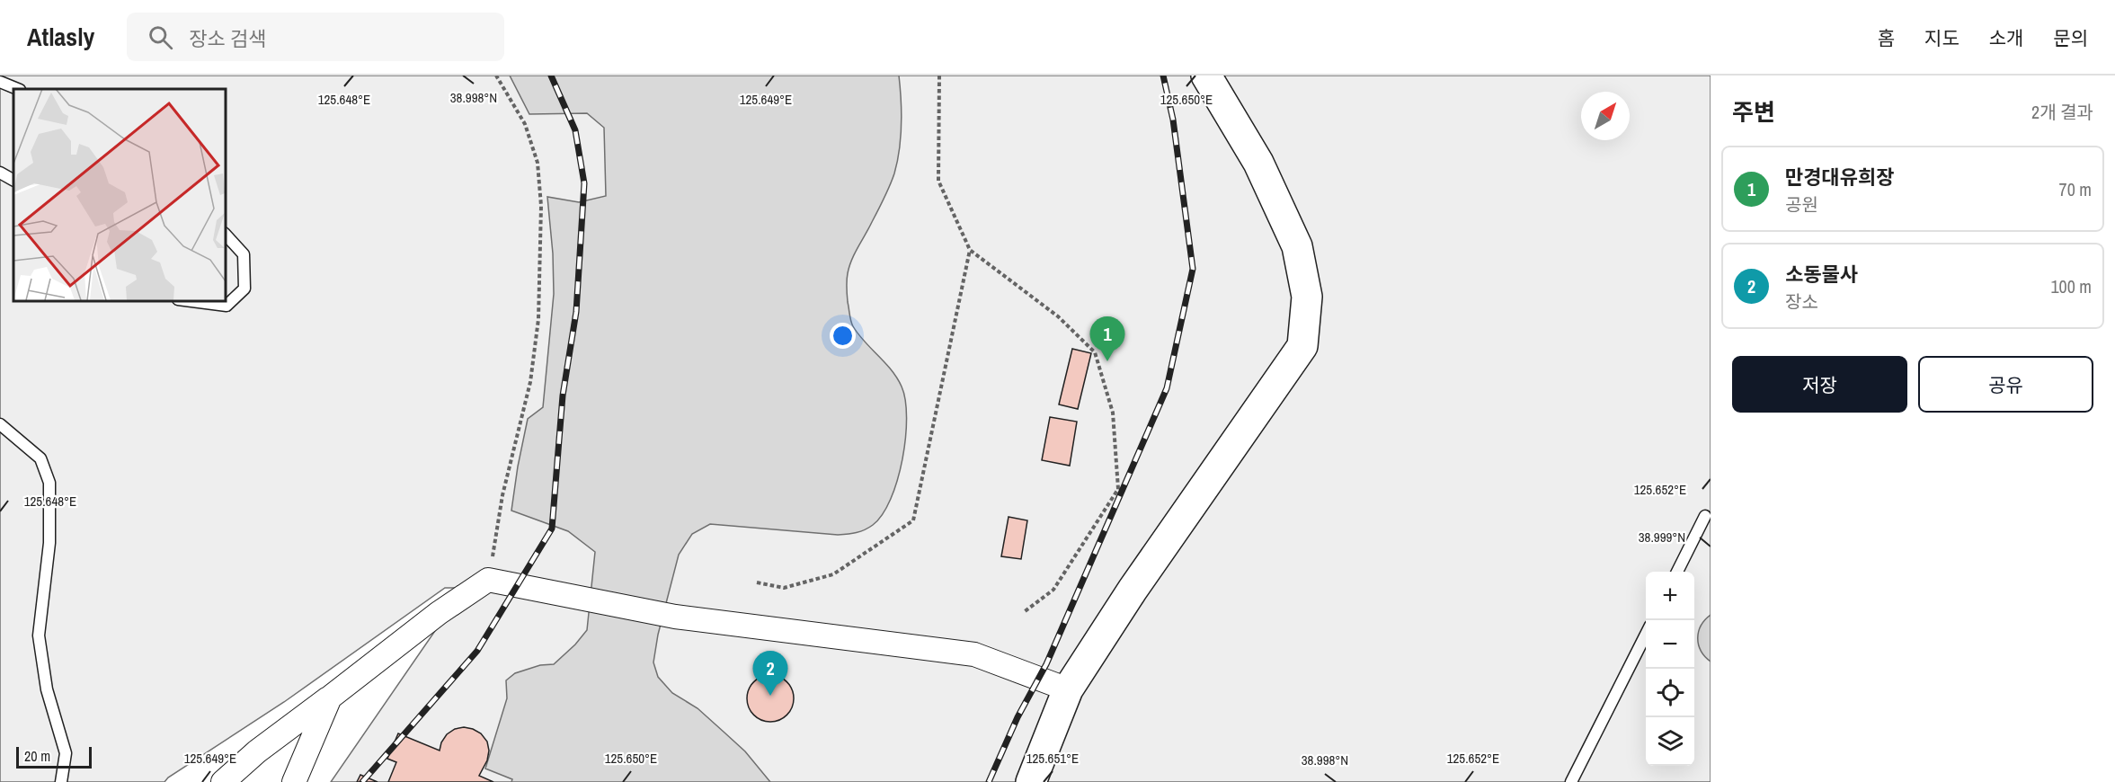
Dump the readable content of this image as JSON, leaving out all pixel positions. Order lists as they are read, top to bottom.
{
  "scale_bar": "20 m",
  "north": "top right",
  "page": {
    "header": "Atlasly",
    "search": "장소 검색",
    "nav": [
      "홈",
      "지도",
      "소개",
      "문의"
    ],
    "heading": ["주변", "2개 결과"],
    "list": [
      {
        "mark": "1",
        "name": "만경대유희장",
        "note": "공원",
        "value": "70 m"
      },
      {
        "mark": "2",
        "name": "소동물사",
        "note": "장소",
        "value": "100 m"
      }
    ],
    "pins": ["1", "2"],
    "buttons": ["저장", "공유"],
    "map_buttons": ["+", "−"],
    "scale": "20 m"
  },
  "coordinates": [
    "38.998°N",
    "125.649°E",
    "125.650°E",
    "125.648°E",
    "125.652°E",
    "38.999°N",
    "125.651°E"
  ]
}
